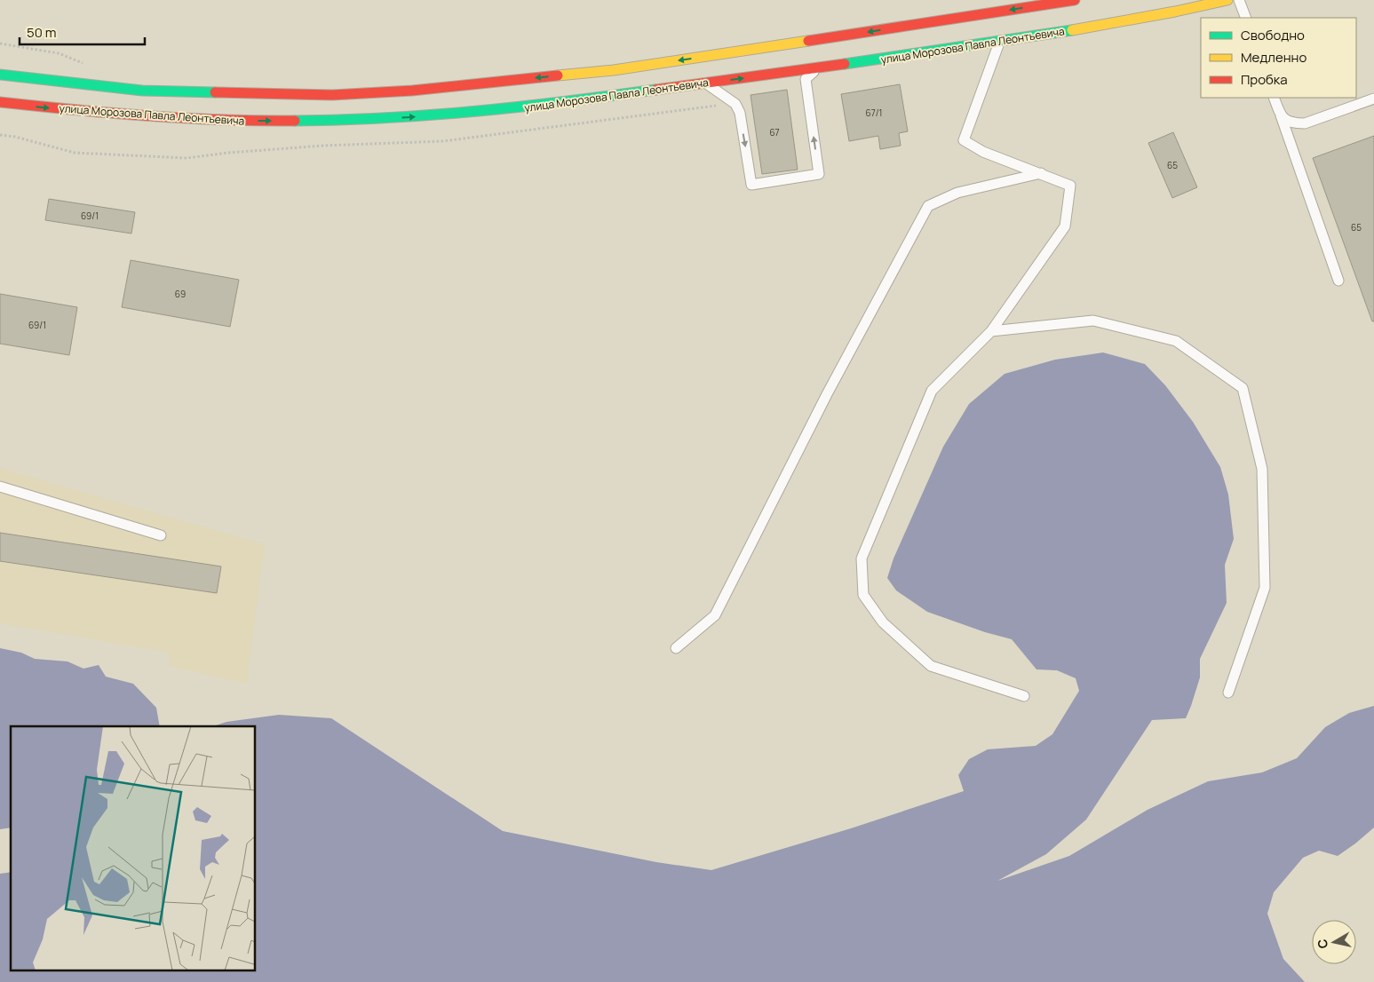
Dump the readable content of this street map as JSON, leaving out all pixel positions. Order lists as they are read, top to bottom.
{
  "streets": {
    "main road": ["улица Морозова Павла Леонтьевича"]
  },
  "house_numbers": [
    "67/1",
    "67",
    "65",
    "69/1",
    "65",
    "69",
    "69/1"
  ],
  "legend": ["Свободно", "Медленно", "Пробка"],
  "scale_bar": "50 m",
  "north": "left"
}
